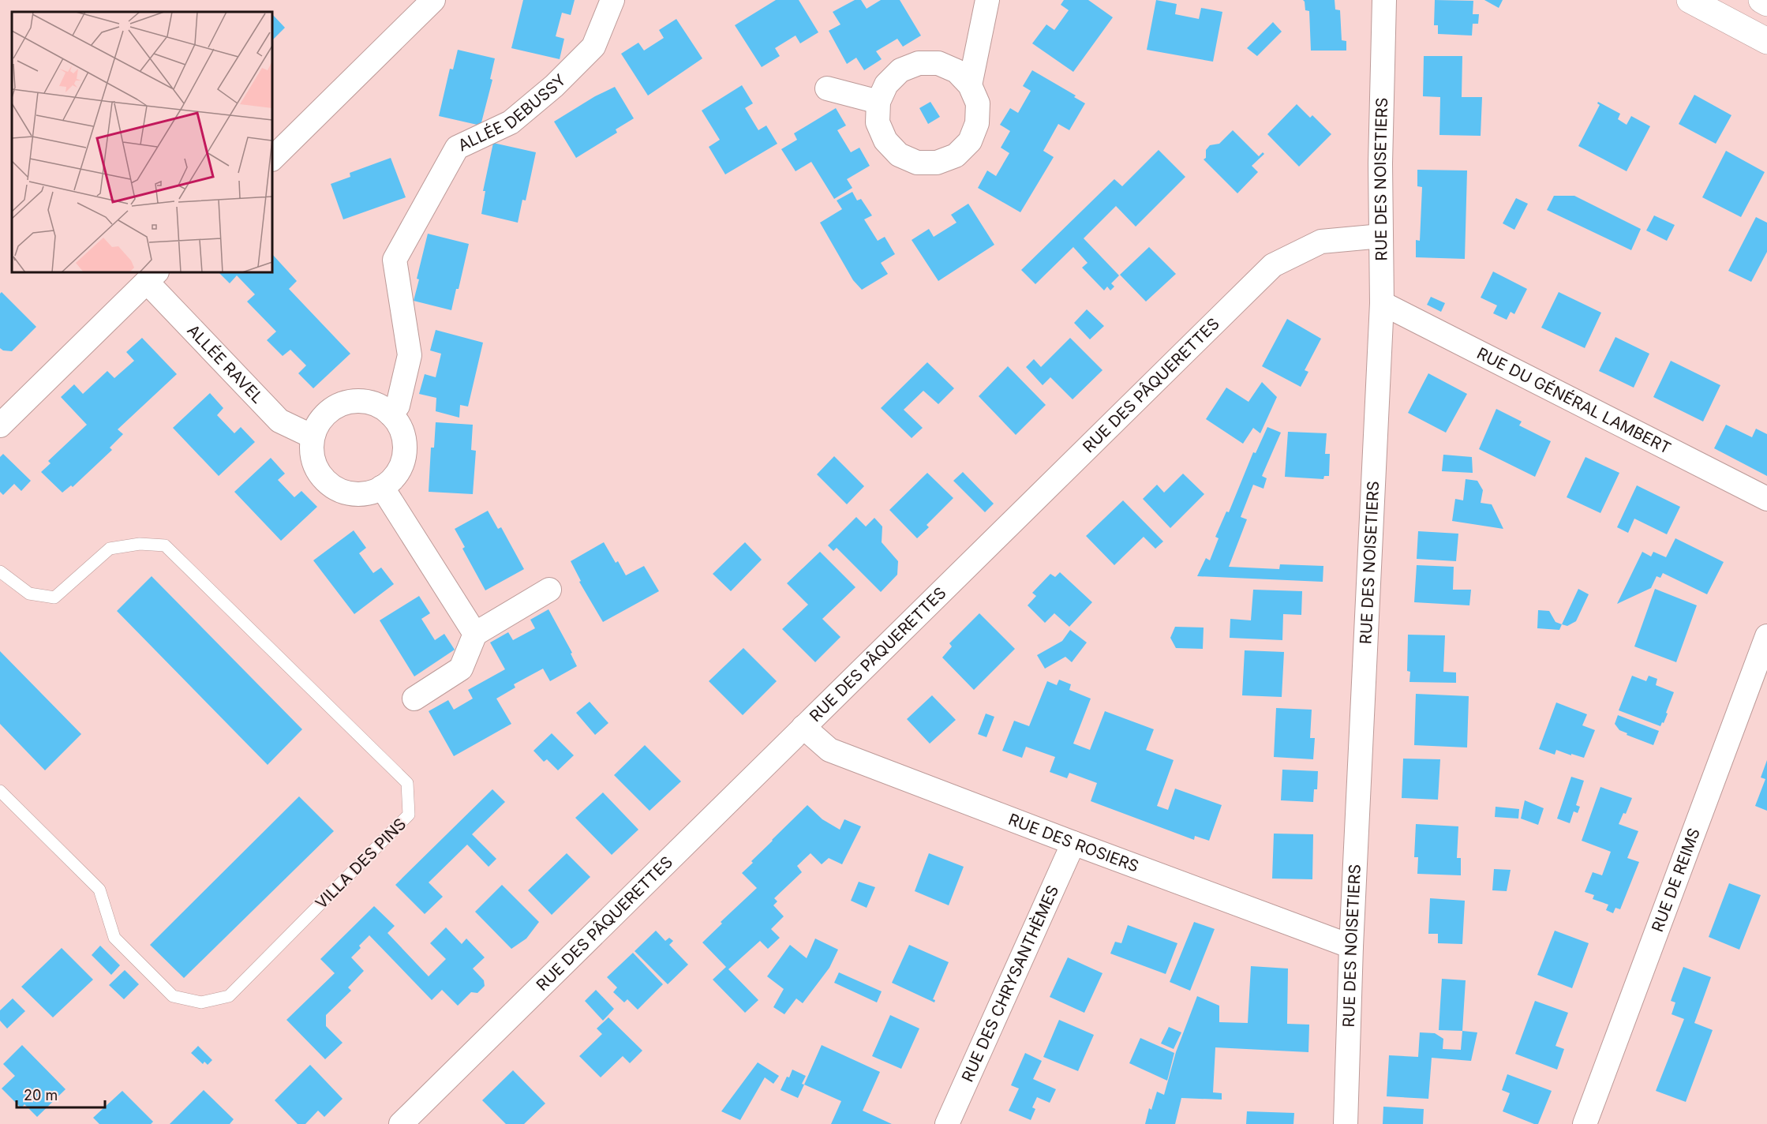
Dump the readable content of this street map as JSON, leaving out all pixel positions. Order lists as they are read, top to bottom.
{
  "streets": {
    "street": [
      "ALLÉE DEBUSSY",
      "RUE DES NOISETIERS",
      "ALLÉE RAVEL",
      "RUE DES PÂQUERETTES",
      "RUE DU GÉNÉRAL LAMBERT",
      "RUE DES ROSIERS",
      "RUE DE REIMS",
      "RUE DES CHRYSANTHÈMES"
    ],
    "lane": ["VILLA DES PINS"]
  },
  "crossings": [
    ["ALLÉE DEBUSSY", "ALLÉE RAVEL"],
    ["RUE DES NOISETIERS", "RUE DES PÂQUERETTES"],
    ["RUE DES NOISETIERS", "RUE DU GÉNÉRAL LAMBERT"],
    ["RUE DES NOISETIERS", "RUE DES ROSIERS"],
    ["RUE DES PÂQUERETTES", "RUE DES ROSIERS"],
    ["RUE DES ROSIERS", "RUE DES CHRYSANTHÈMES"]
  ],
  "scale_bar": "20 m"
}
